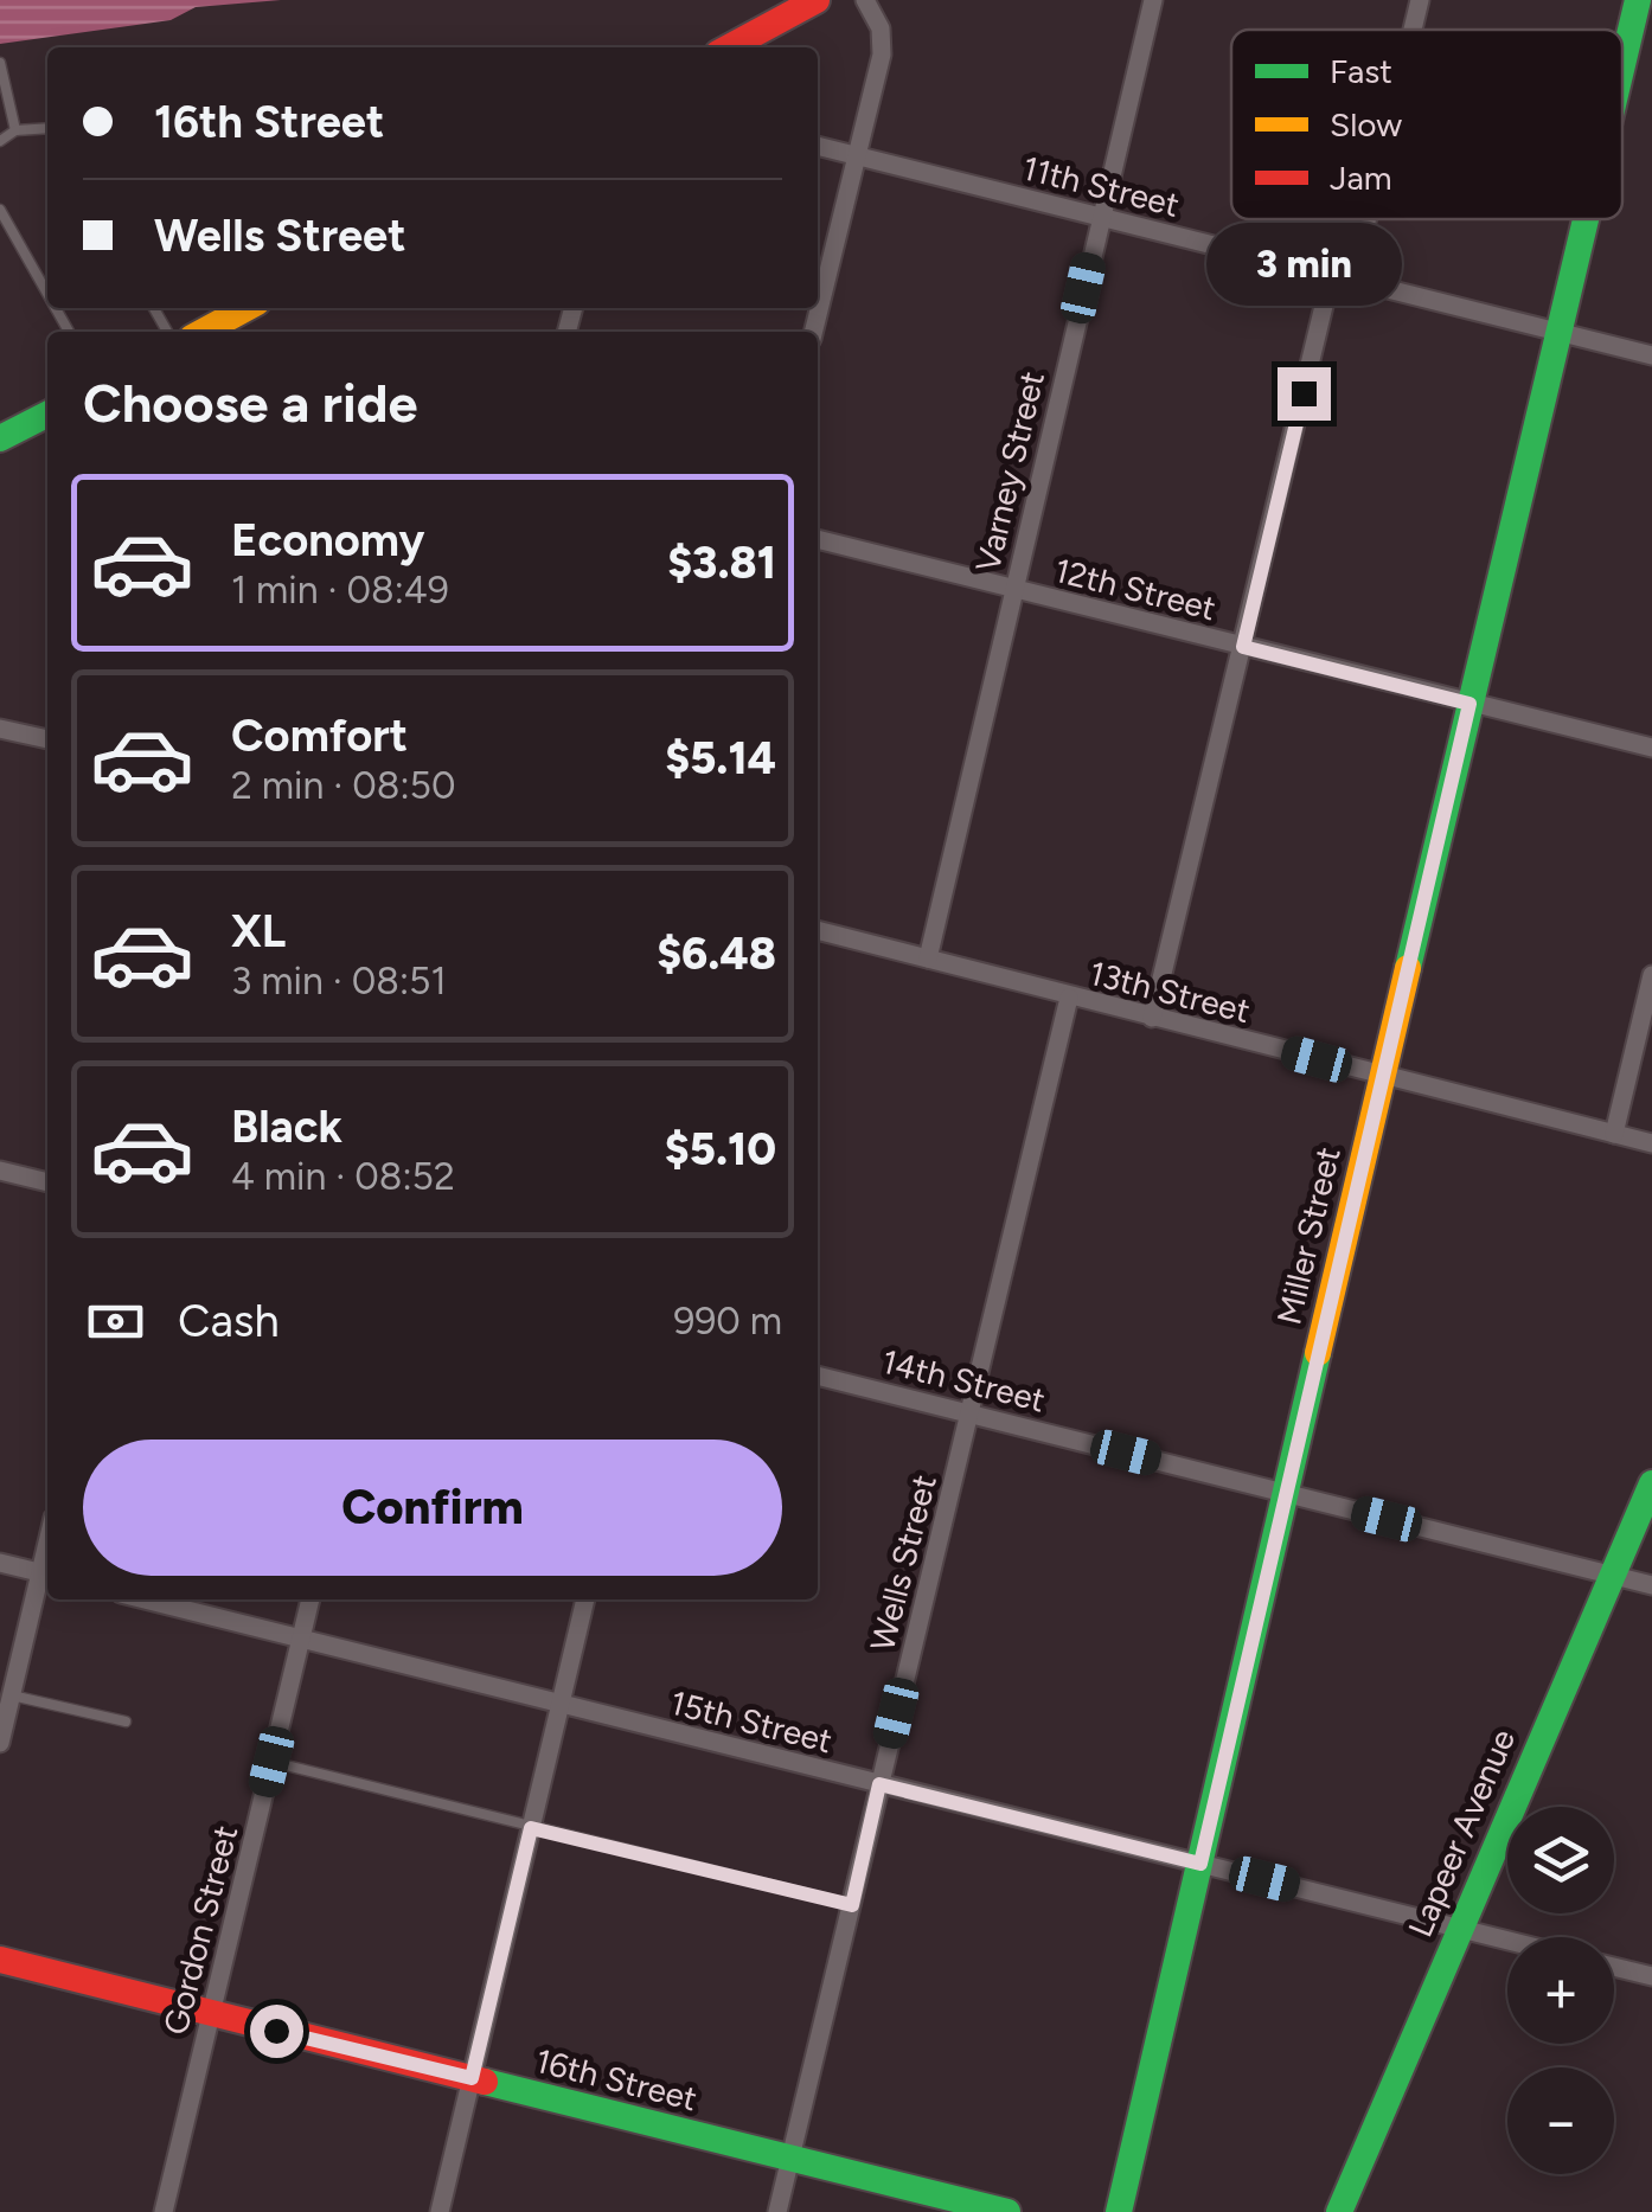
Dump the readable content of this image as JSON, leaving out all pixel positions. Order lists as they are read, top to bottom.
{
  "streets": {
    "street": [
      "11th Street",
      "Varney Street",
      "12th Street",
      "13th Street",
      "Miller Street",
      "14th Street",
      "Wells Street",
      "15th Street",
      "Lapeer Avenue",
      "Gordon Street",
      "16th Street"
    ]
  },
  "crossings": [
    ["11th Street", "Varney Street"],
    ["11th Street", "Miller Street"],
    ["Varney Street", "12th Street"],
    ["Varney Street", "13th Street"],
    ["12th Street", "Miller Street"],
    ["13th Street", "Miller Street"],
    ["13th Street", "Wells Street"],
    ["Miller Street", "14th Street"],
    ["Miller Street", "15th Street"],
    ["14th Street", "Wells Street"],
    ["14th Street", "Lapeer Avenue"],
    ["Wells Street", "15th Street"],
    ["Wells Street", "16th Street"],
    ["15th Street", "Lapeer Avenue"],
    ["15th Street", "Gordon Street"],
    ["Gordon Street", "16th Street"]
  ],
  "legend": ["Fast", "Slow", "Jam"],
  "page": {
    "banner": ["16th Street", "Wells Street"],
    "bubble": "3 min",
    "heading": "Choose a ride",
    "list": [
      {
        "name": "Economy",
        "note": "1 min · 08:49",
        "value": "$3.81"
      },
      {
        "name": "Comfort",
        "note": "2 min · 08:50",
        "value": "$5.14"
      },
      {
        "name": "XL",
        "note": "3 min · 08:51",
        "value": "$6.48"
      },
      {
        "name": "Black",
        "note": "4 min · 08:52",
        "value": "$5.10"
      }
    ],
    "pay": ["Cash", "990 m"],
    "buttons": "Confirm",
    "map_buttons": ["+", "−"]
  }
}
